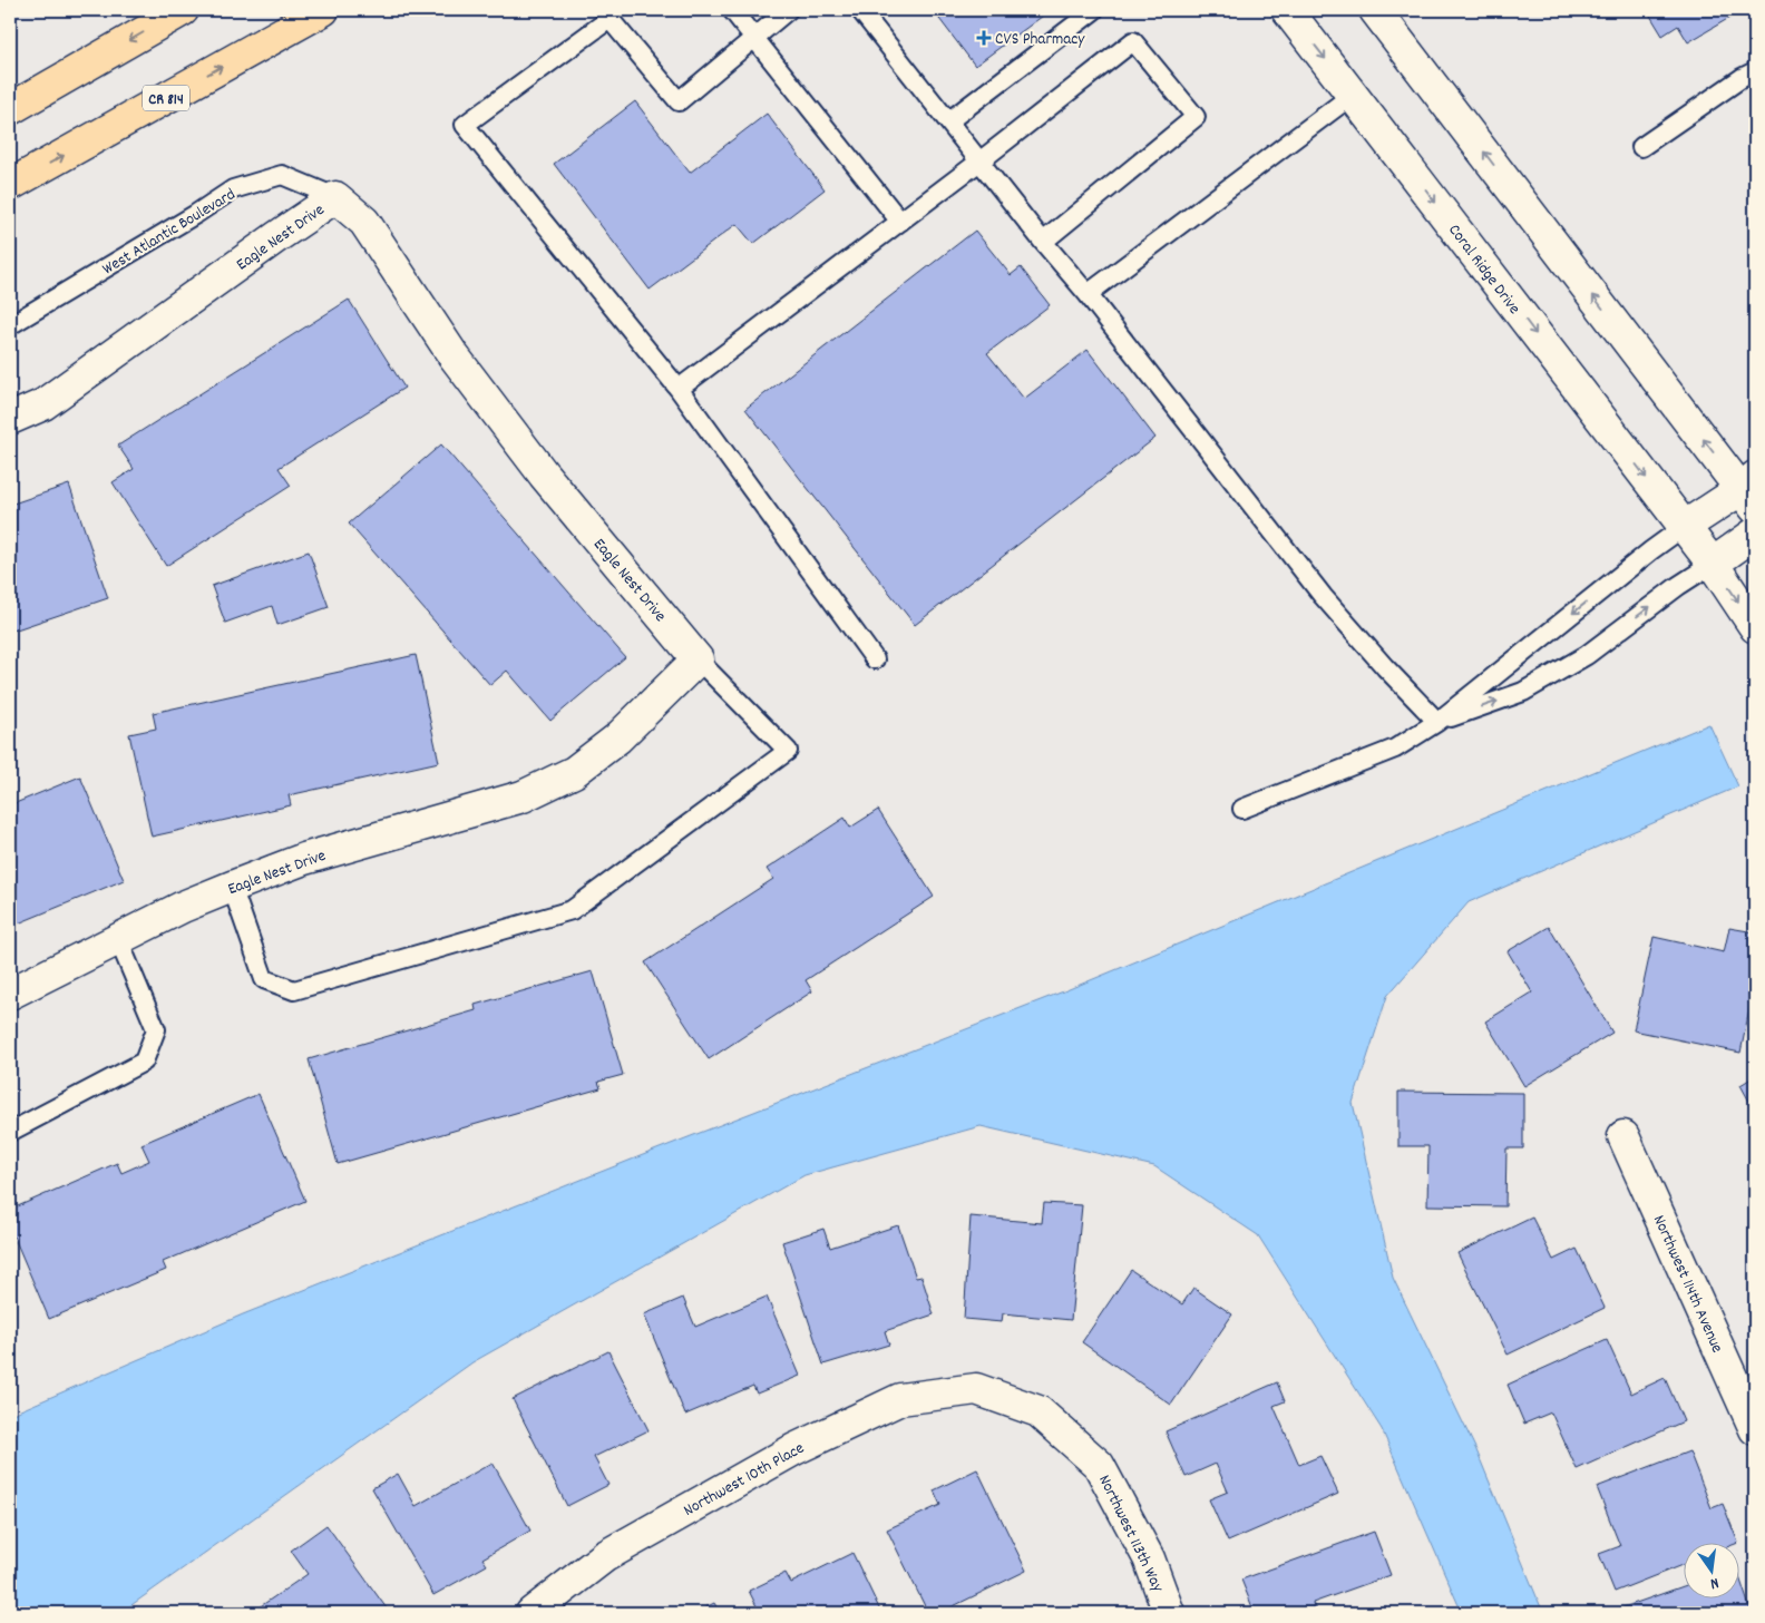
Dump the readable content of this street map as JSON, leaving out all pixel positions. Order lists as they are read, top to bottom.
{
  "streets": {
    "main road": ["CR 814"],
    "street": [
      "Eagle Nest Drive",
      "Coral Ridge Drive",
      "Northwest 114th Avenue",
      "Northwest 10th Place",
      "Northwest 113th Way"
    ],
    "lane": ["West Atlantic Boulevard"]
  },
  "crossings": [
    ["West Atlantic Boulevard", "Eagle Nest Drive"],
    ["Northwest 10th Place", "Northwest 113th Way"]
  ],
  "places": {
    "health": ["CVS Pharmacy"]
  },
  "north": "bottom"
}
